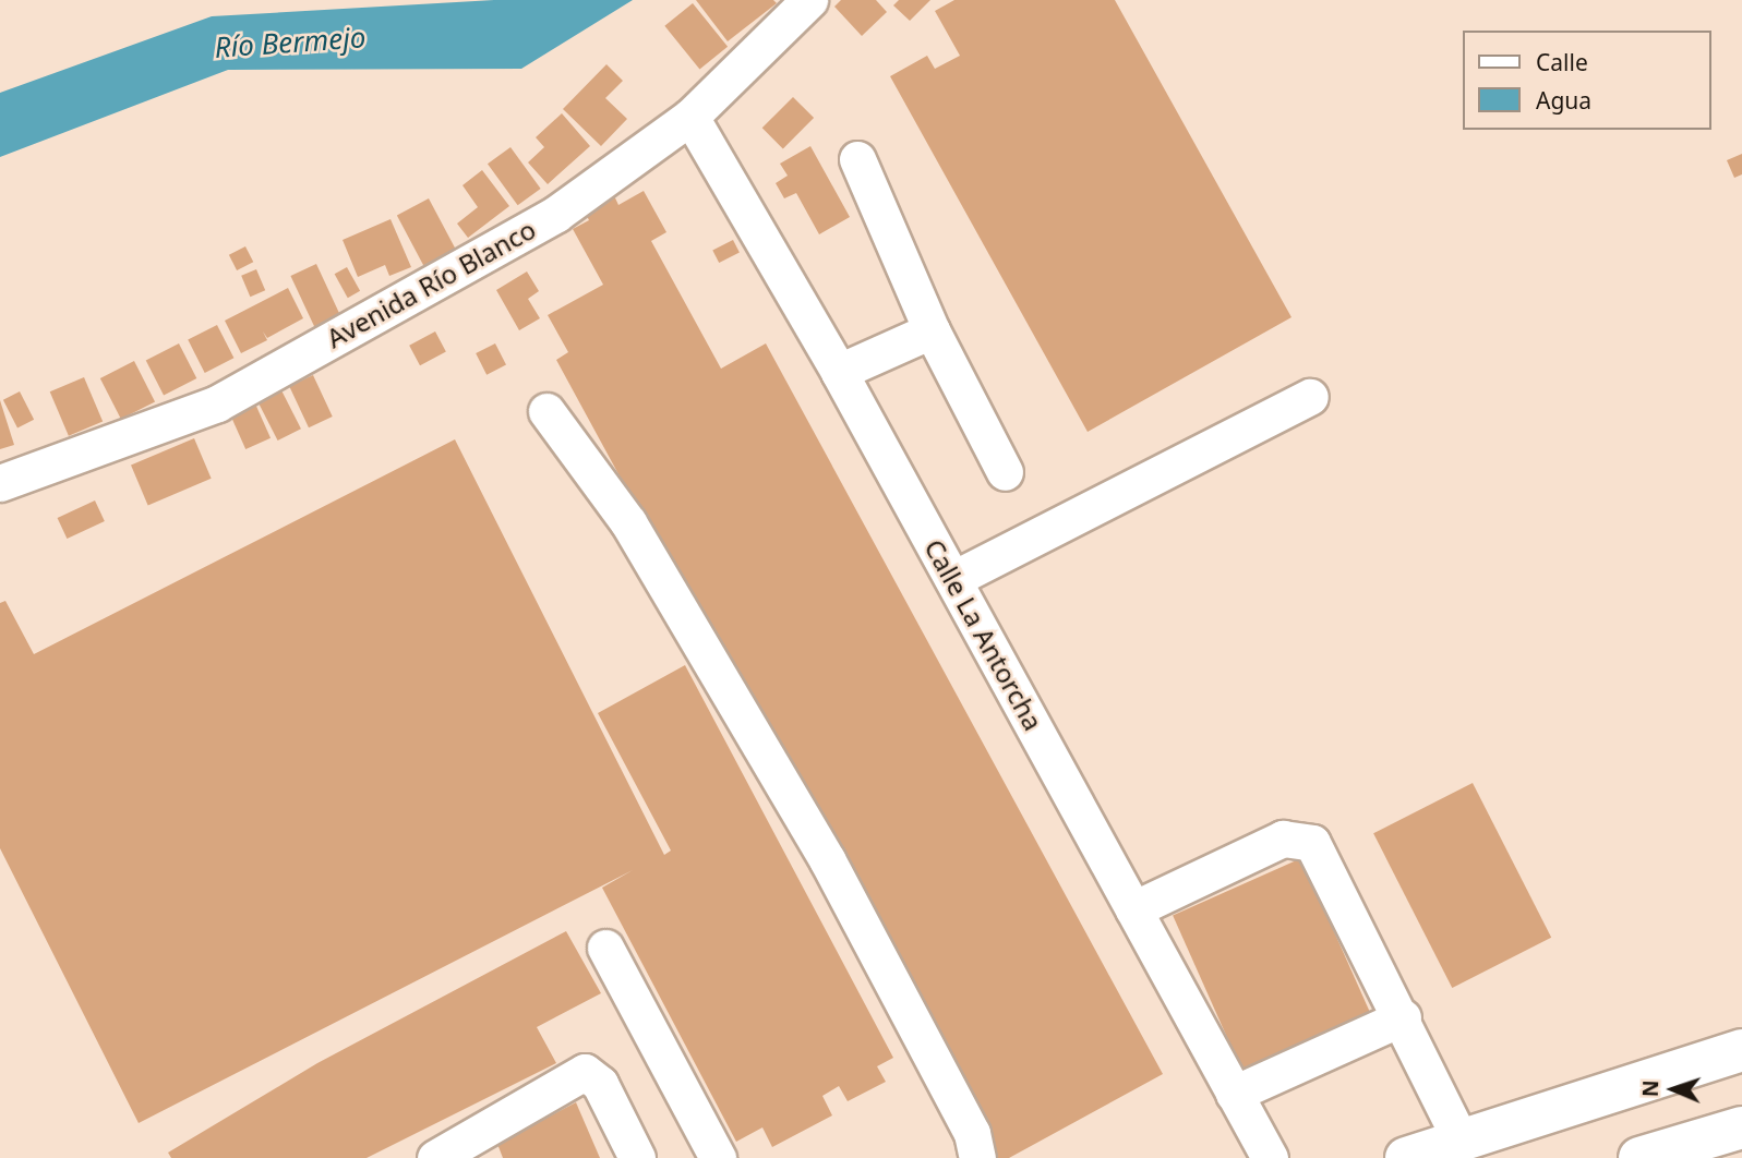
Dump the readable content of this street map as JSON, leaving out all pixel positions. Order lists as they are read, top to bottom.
{
  "streets": {
    "street": ["Avenida Río Blanco", "Calle La Antorcha"]
  },
  "crossings": [
    ["Avenida Río Blanco", "Calle La Antorcha"]
  ],
  "water": ["Río Bermejo"],
  "legend": ["Calle", "Agua"],
  "north": "left"
}
